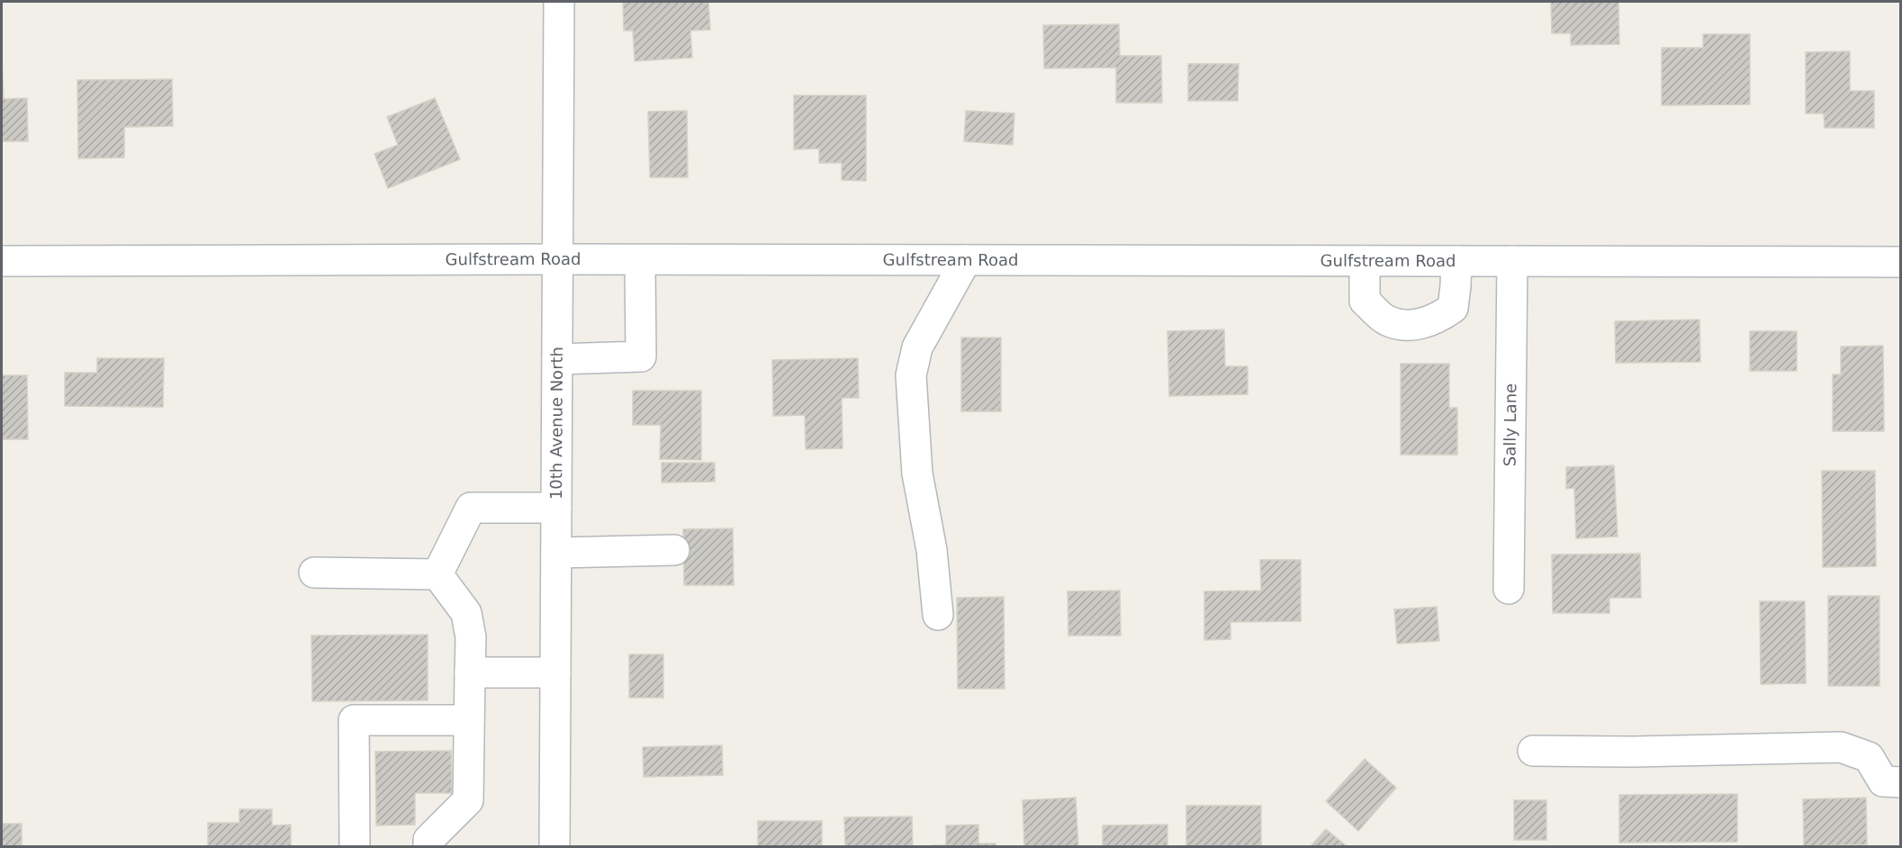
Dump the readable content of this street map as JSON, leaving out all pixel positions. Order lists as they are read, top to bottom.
{
  "streets": {
    "street": ["Gulfstream Road", "10th Avenue North", "Sally Lane"]
  },
  "crossings": [
    ["Gulfstream Road", "10th Avenue North"],
    ["Gulfstream Road", "Sally Lane"]
  ]
}
